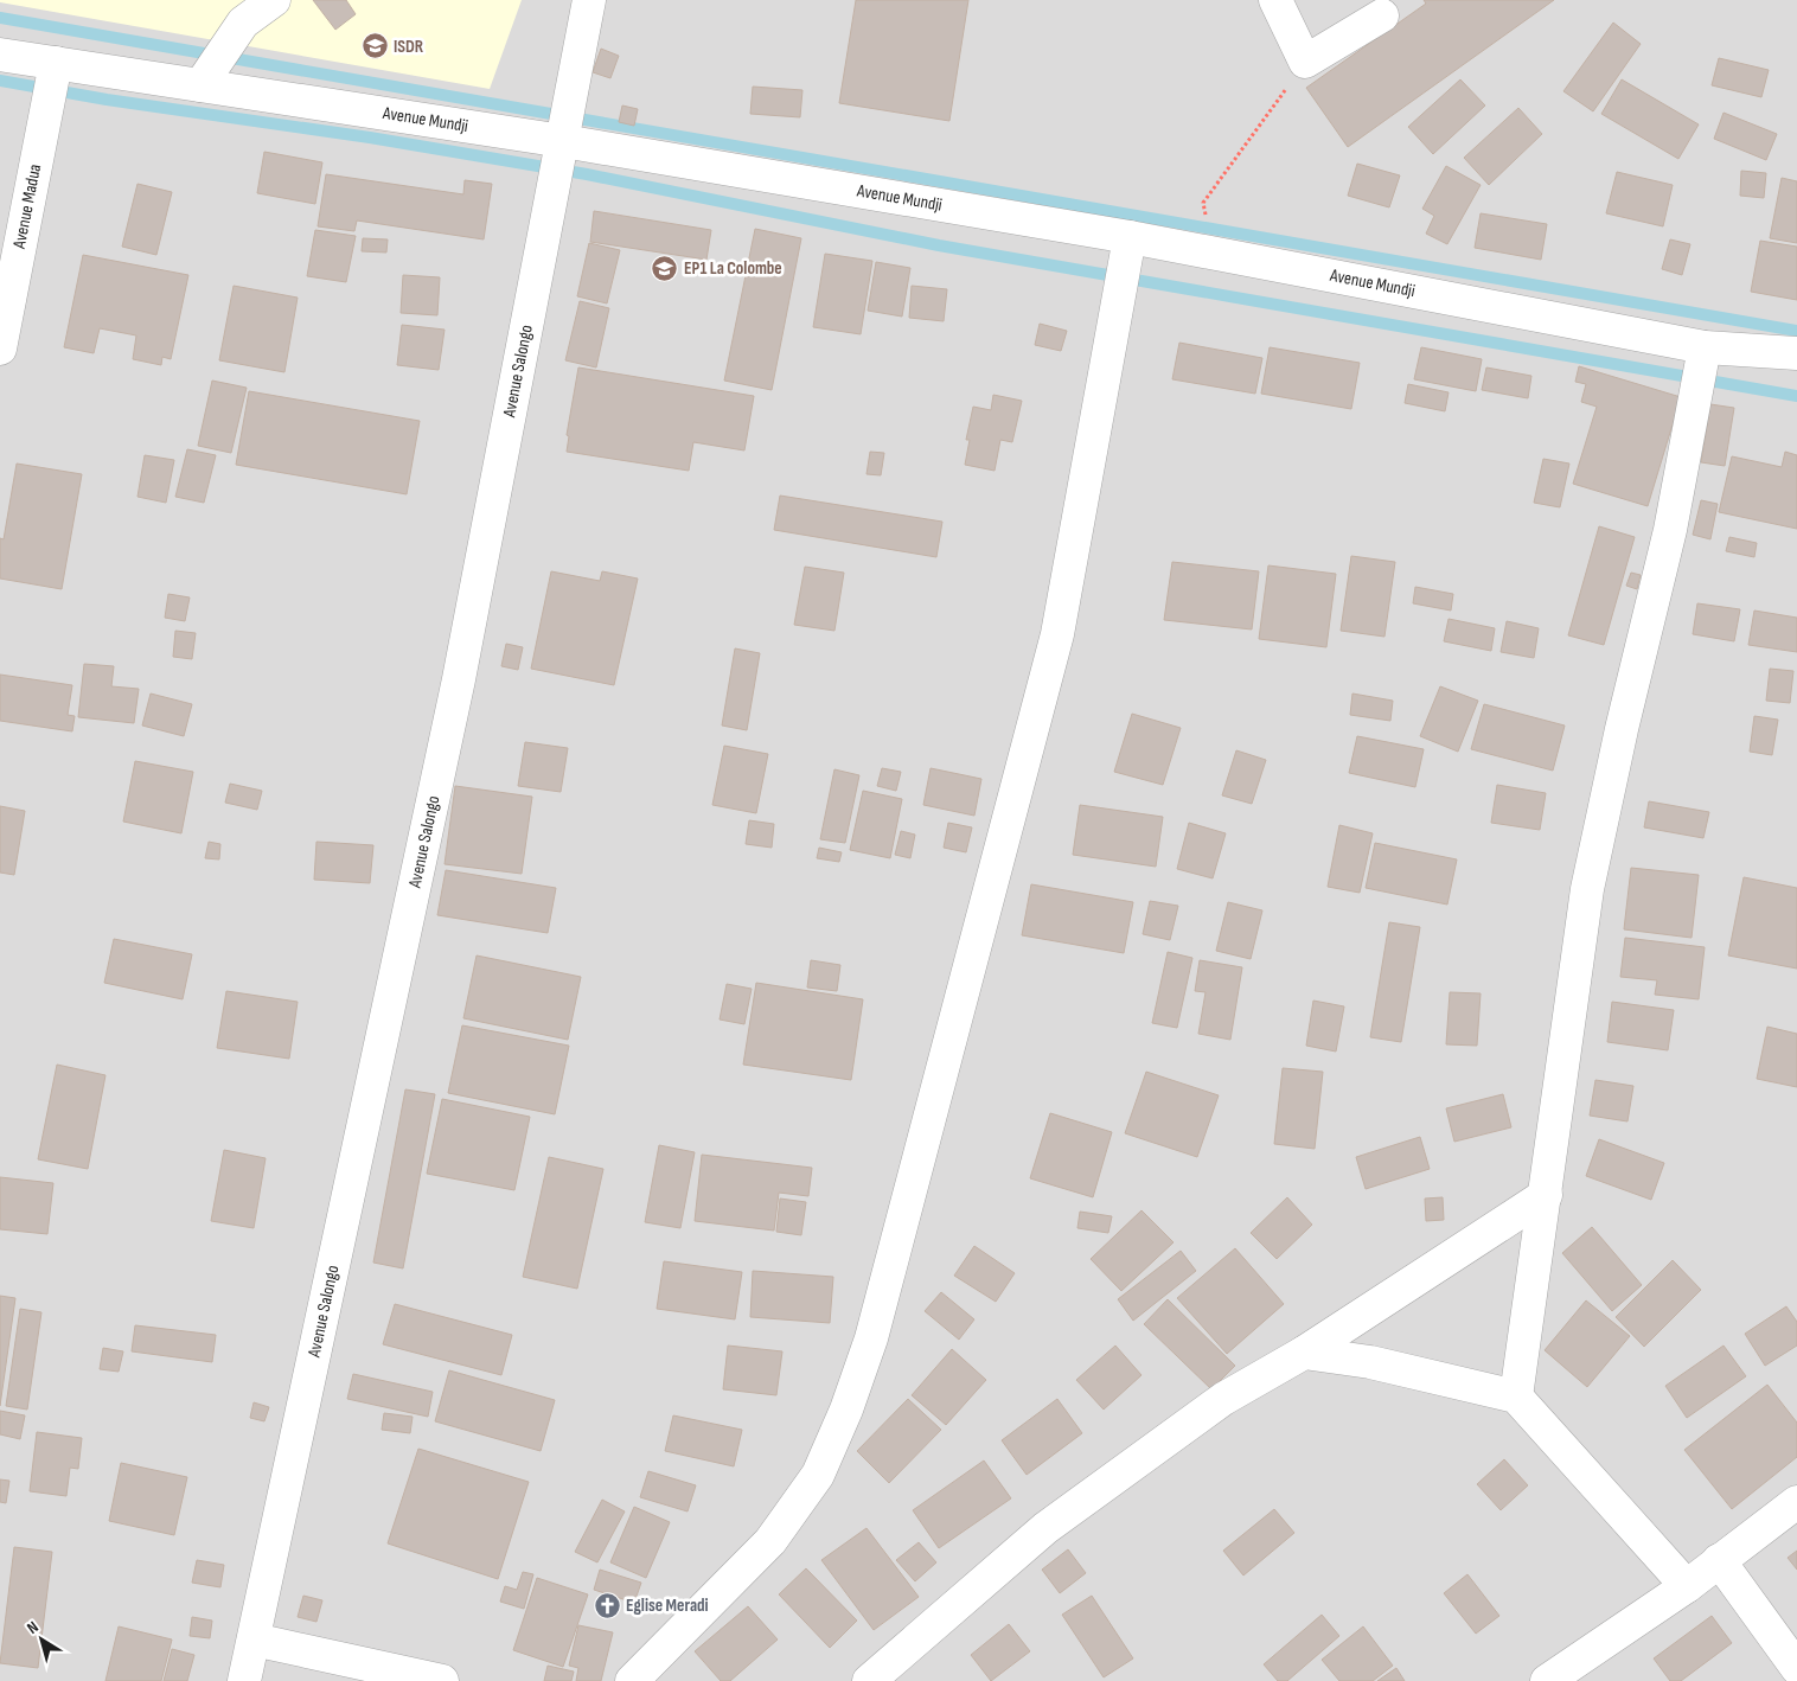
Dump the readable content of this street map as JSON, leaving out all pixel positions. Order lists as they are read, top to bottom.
{
  "streets": {
    "street": ["Avenue Mundji", "Avenue Madua", "Avenue Salongo"]
  },
  "crossings": [
    ["Avenue Mundji", "Avenue Madua"],
    ["Avenue Mundji", "Avenue Salongo"]
  ],
  "places": {
    "school or university": ["ISDR", "EP1 La Colombe"],
    "church": ["Eglise Meradi"]
  },
  "north": "top left"
}
